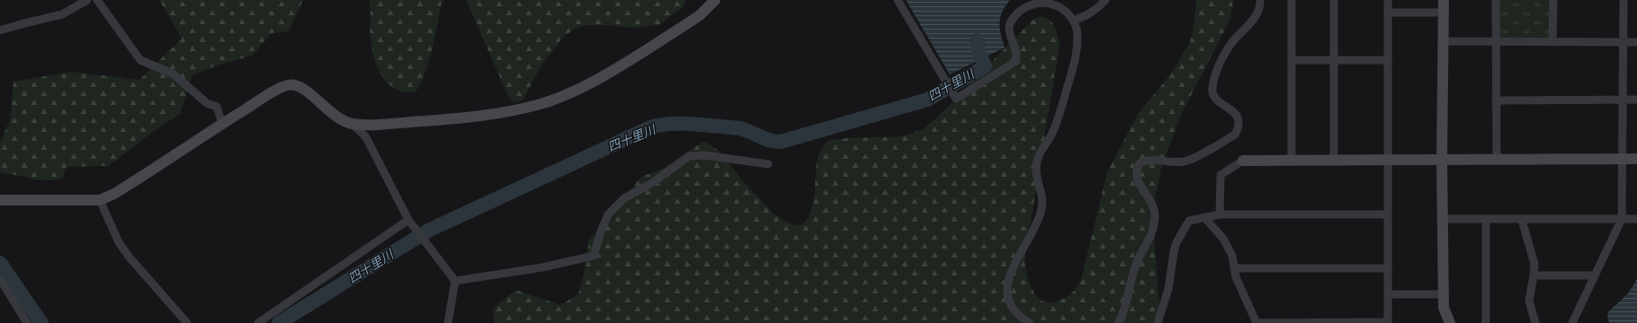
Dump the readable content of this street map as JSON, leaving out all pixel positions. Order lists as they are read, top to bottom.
{
  "water": ["四十里川"]
}
